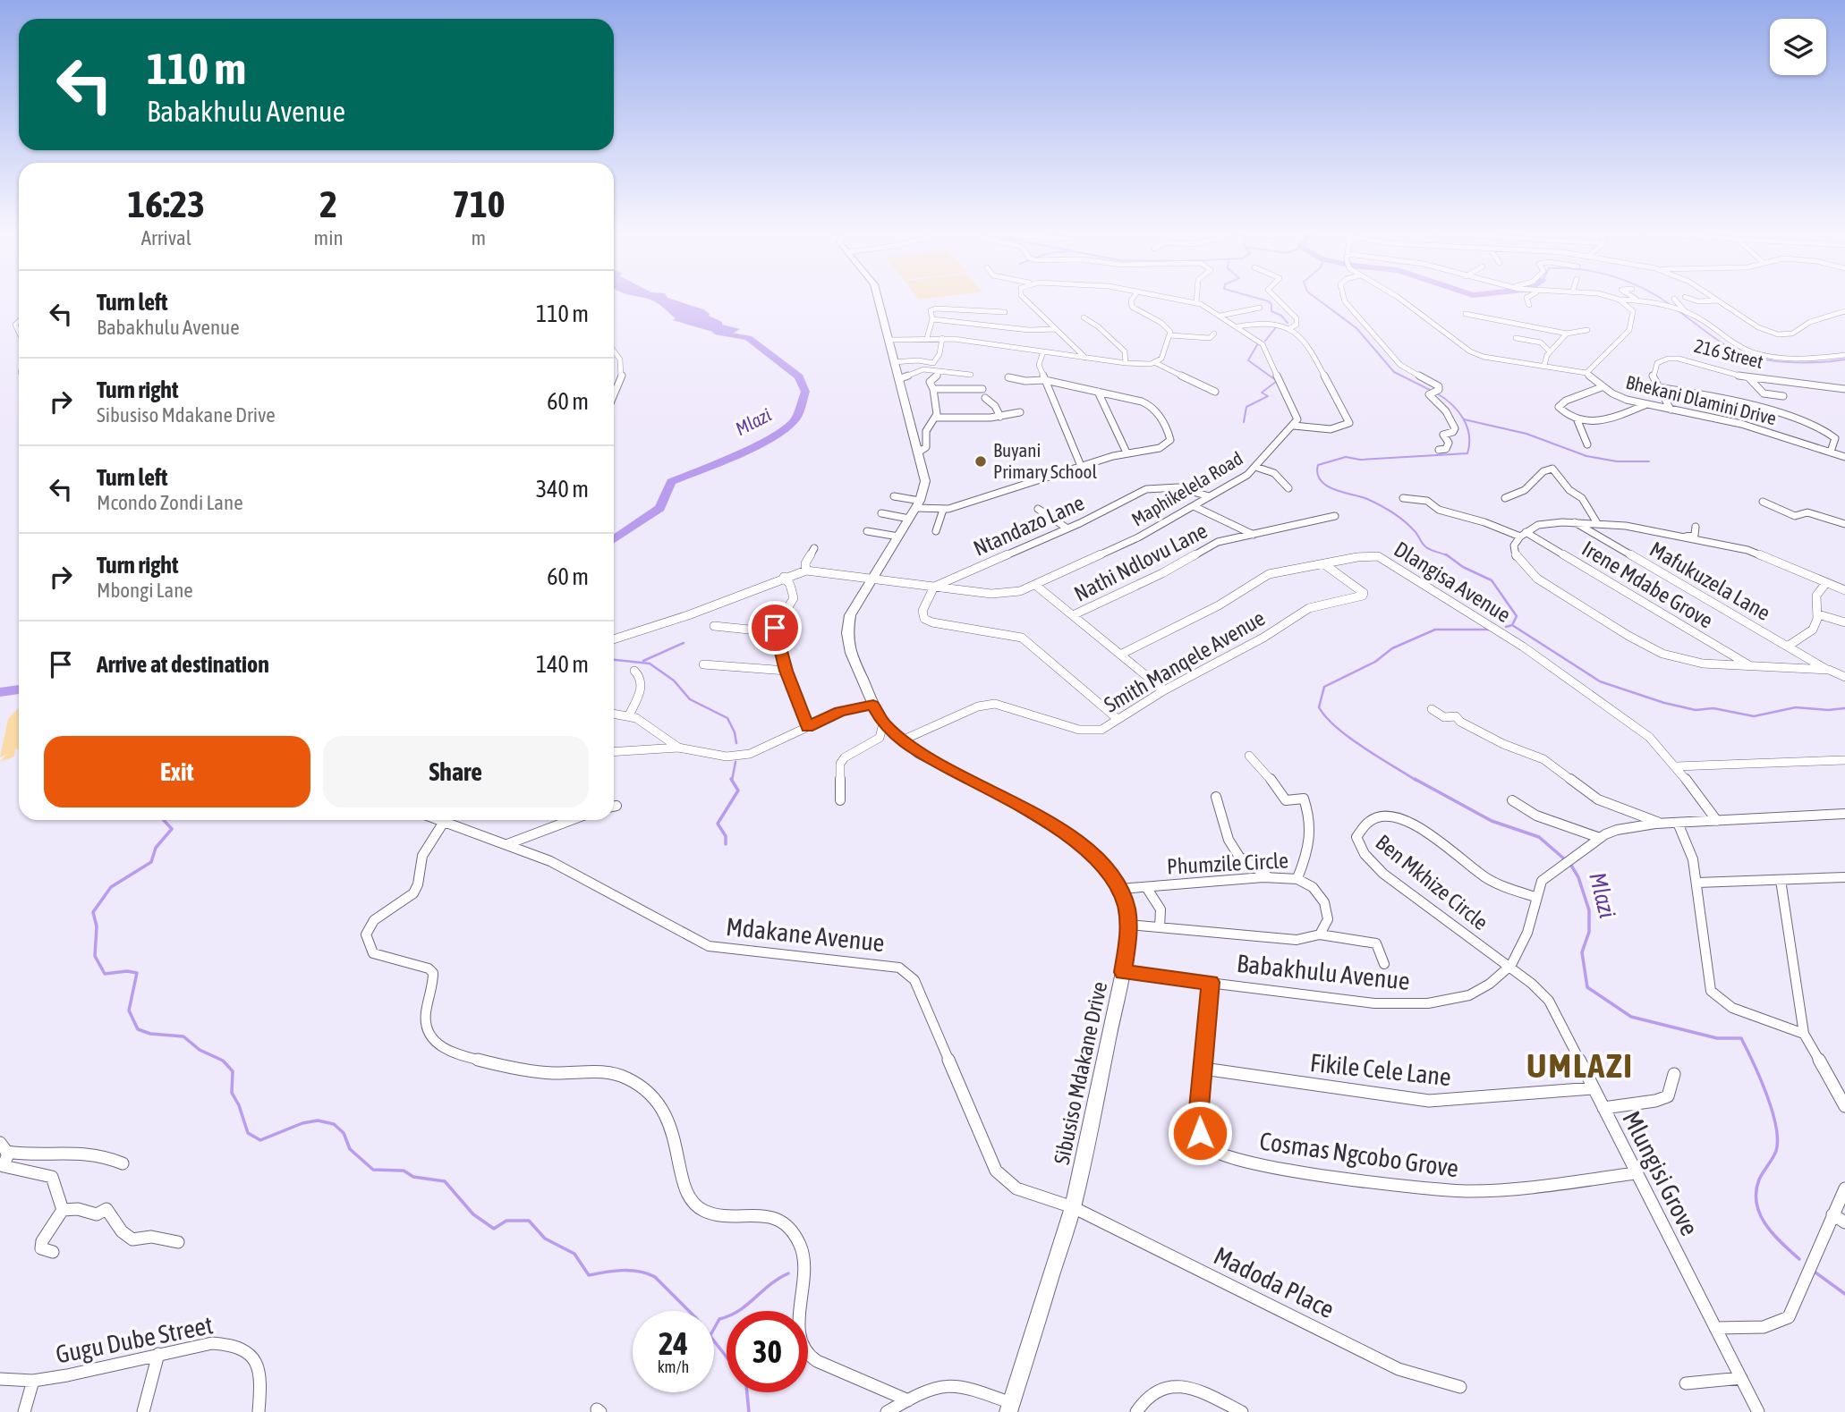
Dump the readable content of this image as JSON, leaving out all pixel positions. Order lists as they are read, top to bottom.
{
  "streets": {
    "street": [
      "216 Street",
      "Bhekani Dlamini Drive",
      "Maphikelela Road",
      "Ntandazo Lane",
      "Nathi Ndlovu Lane",
      "Mafukuzela Lane",
      "Dlangisa Avenue",
      "Irene Mdabe Grove",
      "Smith Manqele Avenue",
      "Phumzile Circle",
      "Ben Mkhize Circle",
      "Mdakane Avenue",
      "Babakhulu Avenue",
      "Fikile Cele Lane",
      "Sibusiso Mdakane Drive",
      "Cosmas Ngcobo Grove",
      "Mlungisi Grove",
      "Madoda Place",
      "Gugu Dube Street"
    ]
  },
  "crossings": [
    ["Maphikelela Road", "Ntandazo Lane"],
    ["Maphikelela Road", "Sibusiso Mdakane Drive"],
    ["Dlangisa Avenue", "Smith Manqele Avenue"],
    ["Dlangisa Avenue", "Babakhulu Avenue"],
    ["Smith Manqele Avenue", "Sibusiso Mdakane Drive"],
    ["Phumzile Circle", "Sibusiso Mdakane Drive"],
    ["Ben Mkhize Circle", "Babakhulu Avenue"],
    ["Ben Mkhize Circle", "Mlungisi Grove"],
    ["Mdakane Avenue", "Sibusiso Mdakane Drive"],
    ["Mdakane Avenue", "Madoda Place"],
    ["Babakhulu Avenue", "Sibusiso Mdakane Drive"],
    ["Babakhulu Avenue", "Cosmas Ngcobo Grove"],
    ["Babakhulu Avenue", "Mlungisi Grove"],
    ["Fikile Cele Lane", "Cosmas Ngcobo Grove"],
    ["Fikile Cele Lane", "Mlungisi Grove"],
    ["Sibusiso Mdakane Drive", "Madoda Place"],
    ["Cosmas Ngcobo Grove", "Mlungisi Grove"]
  ],
  "districts": ["UMLAZI"],
  "water": ["Mlazi"],
  "places": ["Buyani Primary School"],
  "page": {
    "turn": ["110 m", "Babakhulu Avenue"],
    "eta": [
      "16:23",
      "Arrival",
      "2",
      "min",
      "710",
      "m"
    ],
    "list": [
      {
        "name": "Turn left",
        "note": "Babakhulu Avenue",
        "value": "110 m"
      },
      {
        "name": "Turn right",
        "note": "Sibusiso Mdakane Drive",
        "value": "60 m"
      },
      {
        "name": "Turn left",
        "note": "Mcondo Zondi Lane",
        "value": "340 m"
      },
      {
        "name": "Turn right",
        "note": "Mbongi Lane",
        "value": "60 m"
      },
      {
        "name": "Arrive at destination",
        "value": "140 m"
      }
    ],
    "buttons": ["Exit", "Share"],
    "speed": "24 km/h",
    "limit": "30"
  }
}
